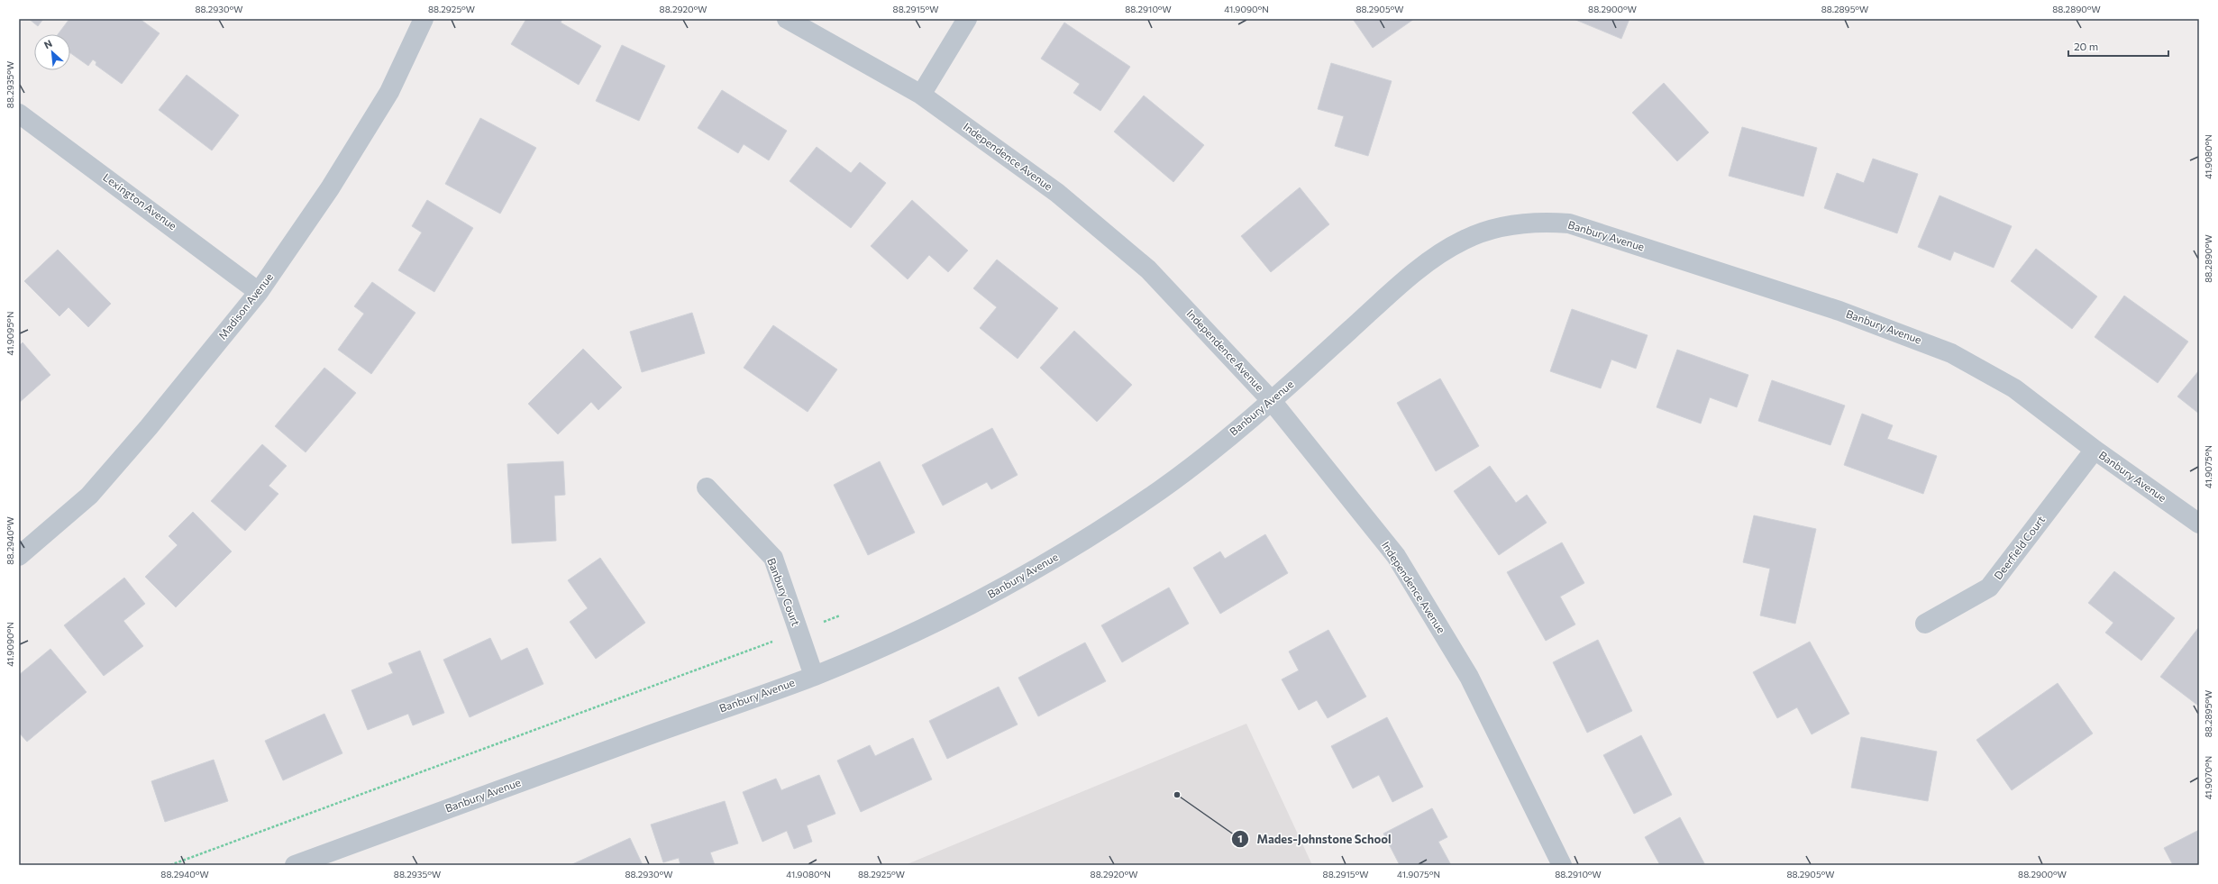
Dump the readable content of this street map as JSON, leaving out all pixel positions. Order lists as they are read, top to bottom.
{
  "streets": {
    "street": [
      "Independence Avenue",
      "Lexington Avenue",
      "Banbury Avenue",
      "Madison Avenue",
      "Deerfield Court",
      "Banbury Court"
    ]
  },
  "crossings": [
    ["Independence Avenue", "Banbury Avenue"],
    ["Lexington Avenue", "Madison Avenue"],
    ["Banbury Avenue", "Deerfield Court"],
    ["Banbury Avenue", "Banbury Court"]
  ],
  "places": ["Mades-Johnstone School"],
  "scale_bar": "20 m",
  "north": "top left",
  "coordinates": [
    "88.2930°W",
    "88.2925°W",
    "88.2920°W",
    "88.2915°W",
    "88.2910°W",
    "41.9090°N",
    "88.2905°W",
    "88.2900°W",
    "88.2895°W",
    "88.2890°W",
    "88.2935°W",
    "41.9080°N",
    "41.9095°N",
    "41.9075°N",
    "88.2940°W",
    "41.9070°N"
  ]
}
